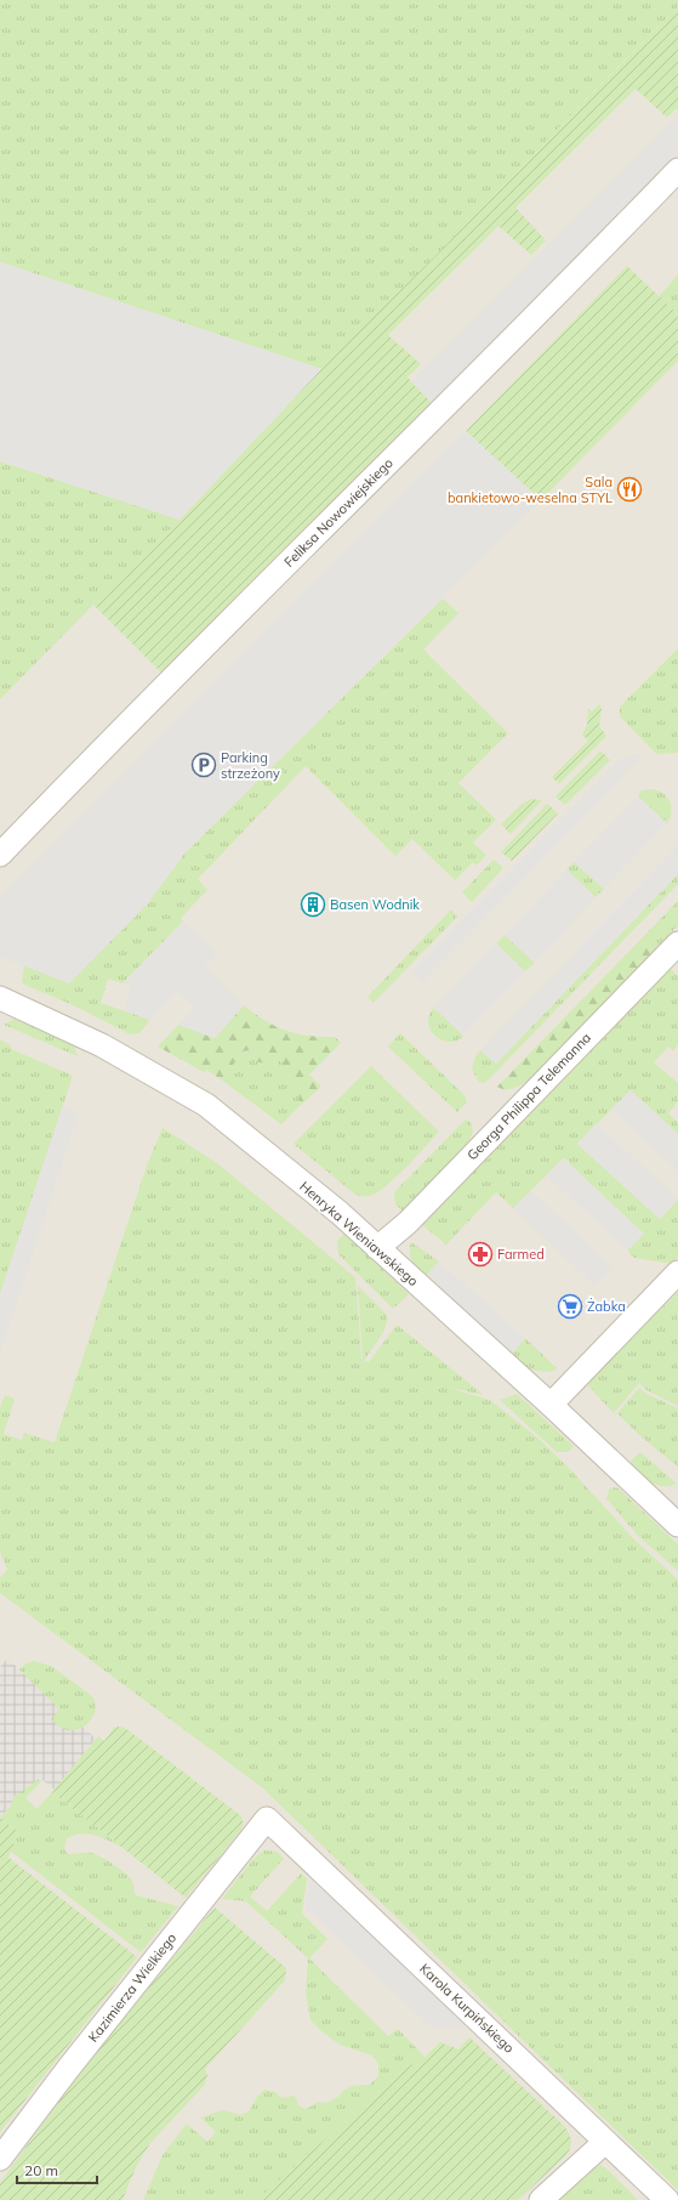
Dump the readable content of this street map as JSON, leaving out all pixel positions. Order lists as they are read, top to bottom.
{
  "streets": {
    "street": [
      "Feliksa Nowowiejskiego",
      "Georga Philippa Telemanna",
      "Henryka Wieniawskiego",
      "Kazimierza Wielkiego",
      "Karola Kurpińskiego"
    ]
  },
  "crossings": [
    ["Georga Philippa Telemanna", "Henryka Wieniawskiego"],
    ["Kazimierza Wielkiego", "Karola Kurpińskiego"]
  ],
  "places": {
    "restaurant": ["Sala bankietowo-weselna STYL"],
    "parking": ["Parking strzeżony"],
    "building": ["Basen Wodnik"],
    "pharmacy": ["Farmed"],
    "supermarket": ["Żabka"]
  },
  "scale_bar": "20 m"
}
